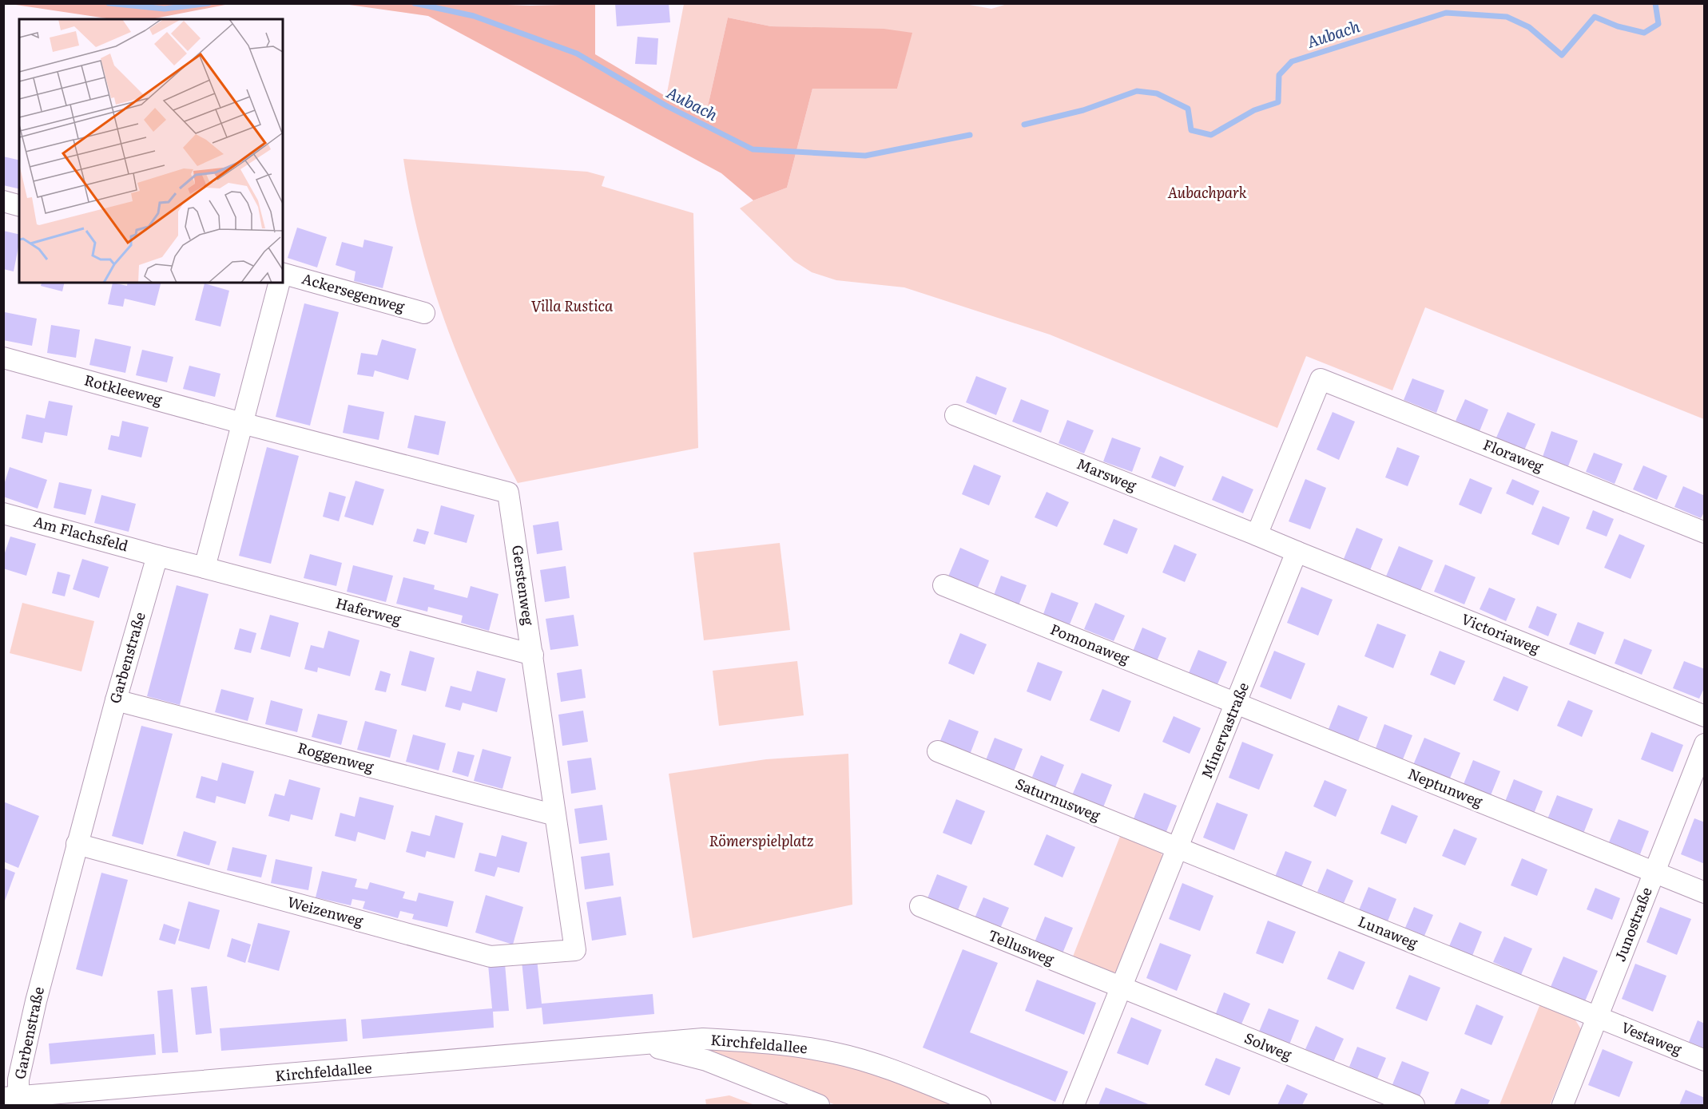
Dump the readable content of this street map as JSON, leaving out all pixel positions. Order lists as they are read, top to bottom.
{
  "streets": {
    "street": [
      "Ackersegenweg",
      "Rotkleeweg",
      "Floraweg",
      "Marsweg",
      "Am Flachsfeld",
      "Gerstenweg",
      "Haferweg",
      "Victoriaweg",
      "Pomonaweg",
      "Garbenstraße",
      "Minervastraße",
      "Roggenweg",
      "Neptunweg",
      "Saturnusweg",
      "Weizenweg",
      "Junostraße",
      "Lunaweg",
      "Tellusweg",
      "Vestaweg",
      "Kirchfeldallee",
      "Solweg"
    ]
  },
  "crossings": [
    ["Rotkleeweg", "Gerstenweg"],
    ["Floraweg", "Marsweg"],
    ["Am Flachsfeld", "Garbenstraße"],
    ["Gerstenweg", "Haferweg"],
    ["Gerstenweg", "Roggenweg"],
    ["Gerstenweg", "Weizenweg"],
    ["Victoriaweg", "Minervastraße"],
    ["Pomonaweg", "Minervastraße"],
    ["Pomonaweg", "Neptunweg"],
    ["Garbenstraße", "Roggenweg"],
    ["Garbenstraße", "Weizenweg"],
    ["Garbenstraße", "Kirchfeldallee"],
    ["Minervastraße", "Neptunweg"],
    ["Minervastraße", "Saturnusweg"],
    ["Minervastraße", "Lunaweg"],
    ["Minervastraße", "Tellusweg"],
    ["Minervastraße", "Solweg"],
    ["Neptunweg", "Junostraße"],
    ["Saturnusweg", "Lunaweg"],
    ["Junostraße", "Lunaweg"],
    ["Junostraße", "Vestaweg"],
    ["Lunaweg", "Vestaweg"],
    ["Tellusweg", "Solweg"]
  ],
  "water": ["Aubach"],
  "parks": ["Aubachpark", "Villa Rustica", "Römerspielplatz"]
}
